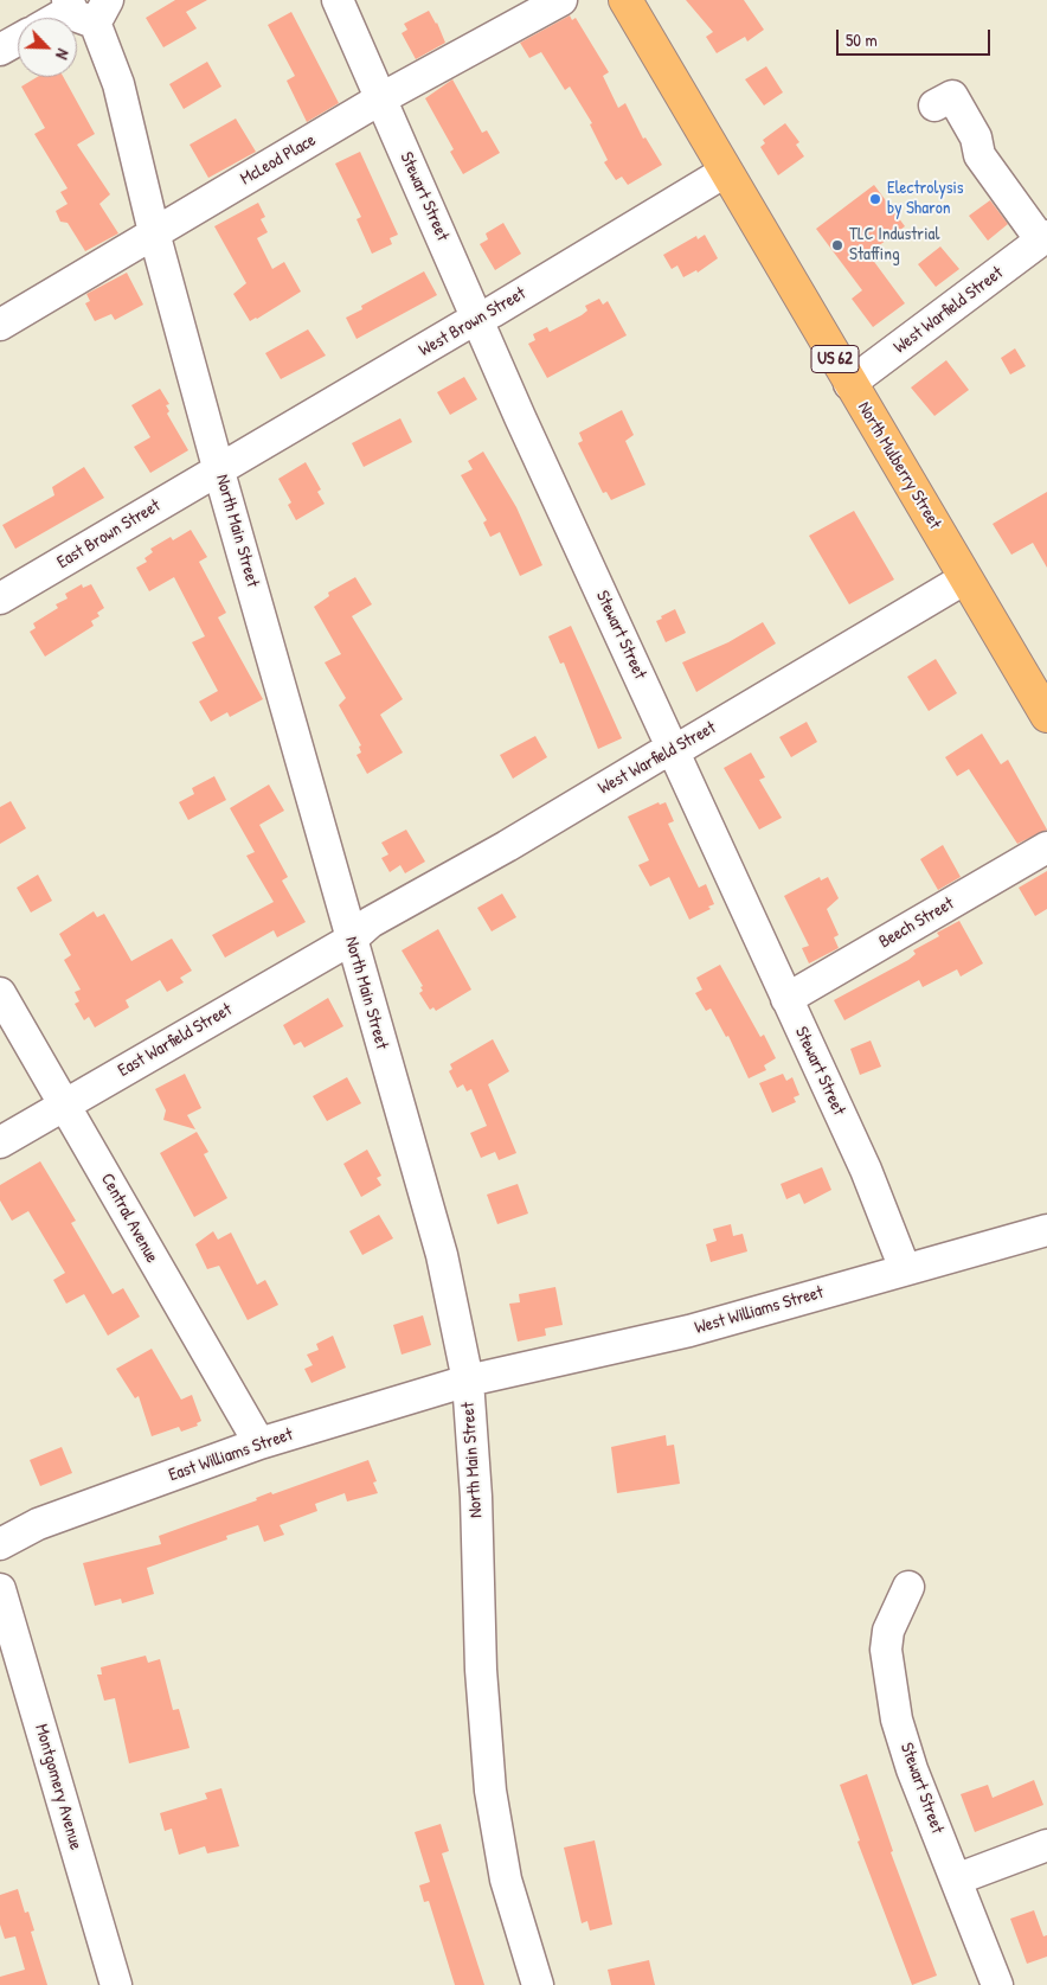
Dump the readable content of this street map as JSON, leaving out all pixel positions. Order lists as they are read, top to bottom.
{
  "streets": {
    "main road": ["US 62", "North Mulberry Street"],
    "street": [
      "McLeod Place",
      "Stewart Street",
      "West Warfield Street",
      "West Brown Street",
      "North Main Street",
      "East Brown Street",
      "Beech Street",
      "East Warfield Street",
      "Central Avenue",
      "West Williams Street",
      "East Williams Street",
      "Montgomery Avenue"
    ]
  },
  "crossings": [
    ["McLeod Place", "Stewart Street"],
    ["McLeod Place", "North Main Street"],
    ["Stewart Street", "West Warfield Street"],
    ["Stewart Street", "West Brown Street"],
    ["Stewart Street", "Beech Street"],
    ["Stewart Street", "West Williams Street"],
    ["West Warfield Street", "North Mulberry Street"],
    ["West Warfield Street", "North Main Street"],
    ["West Warfield Street", "East Warfield Street"],
    ["West Brown Street", "North Mulberry Street"],
    ["West Brown Street", "North Main Street"],
    ["West Brown Street", "East Brown Street"],
    ["North Main Street", "East Brown Street"],
    ["North Main Street", "East Warfield Street"],
    ["North Main Street", "West Williams Street"],
    ["North Main Street", "East Williams Street"],
    ["East Warfield Street", "Central Avenue"],
    ["Central Avenue", "East Williams Street"],
    ["West Williams Street", "East Williams Street"]
  ],
  "places": ["Electrolysis by Sharon", "TLC Industrial Staffing"],
  "scale_bar": "50 m",
  "north": "bottom right"
}
